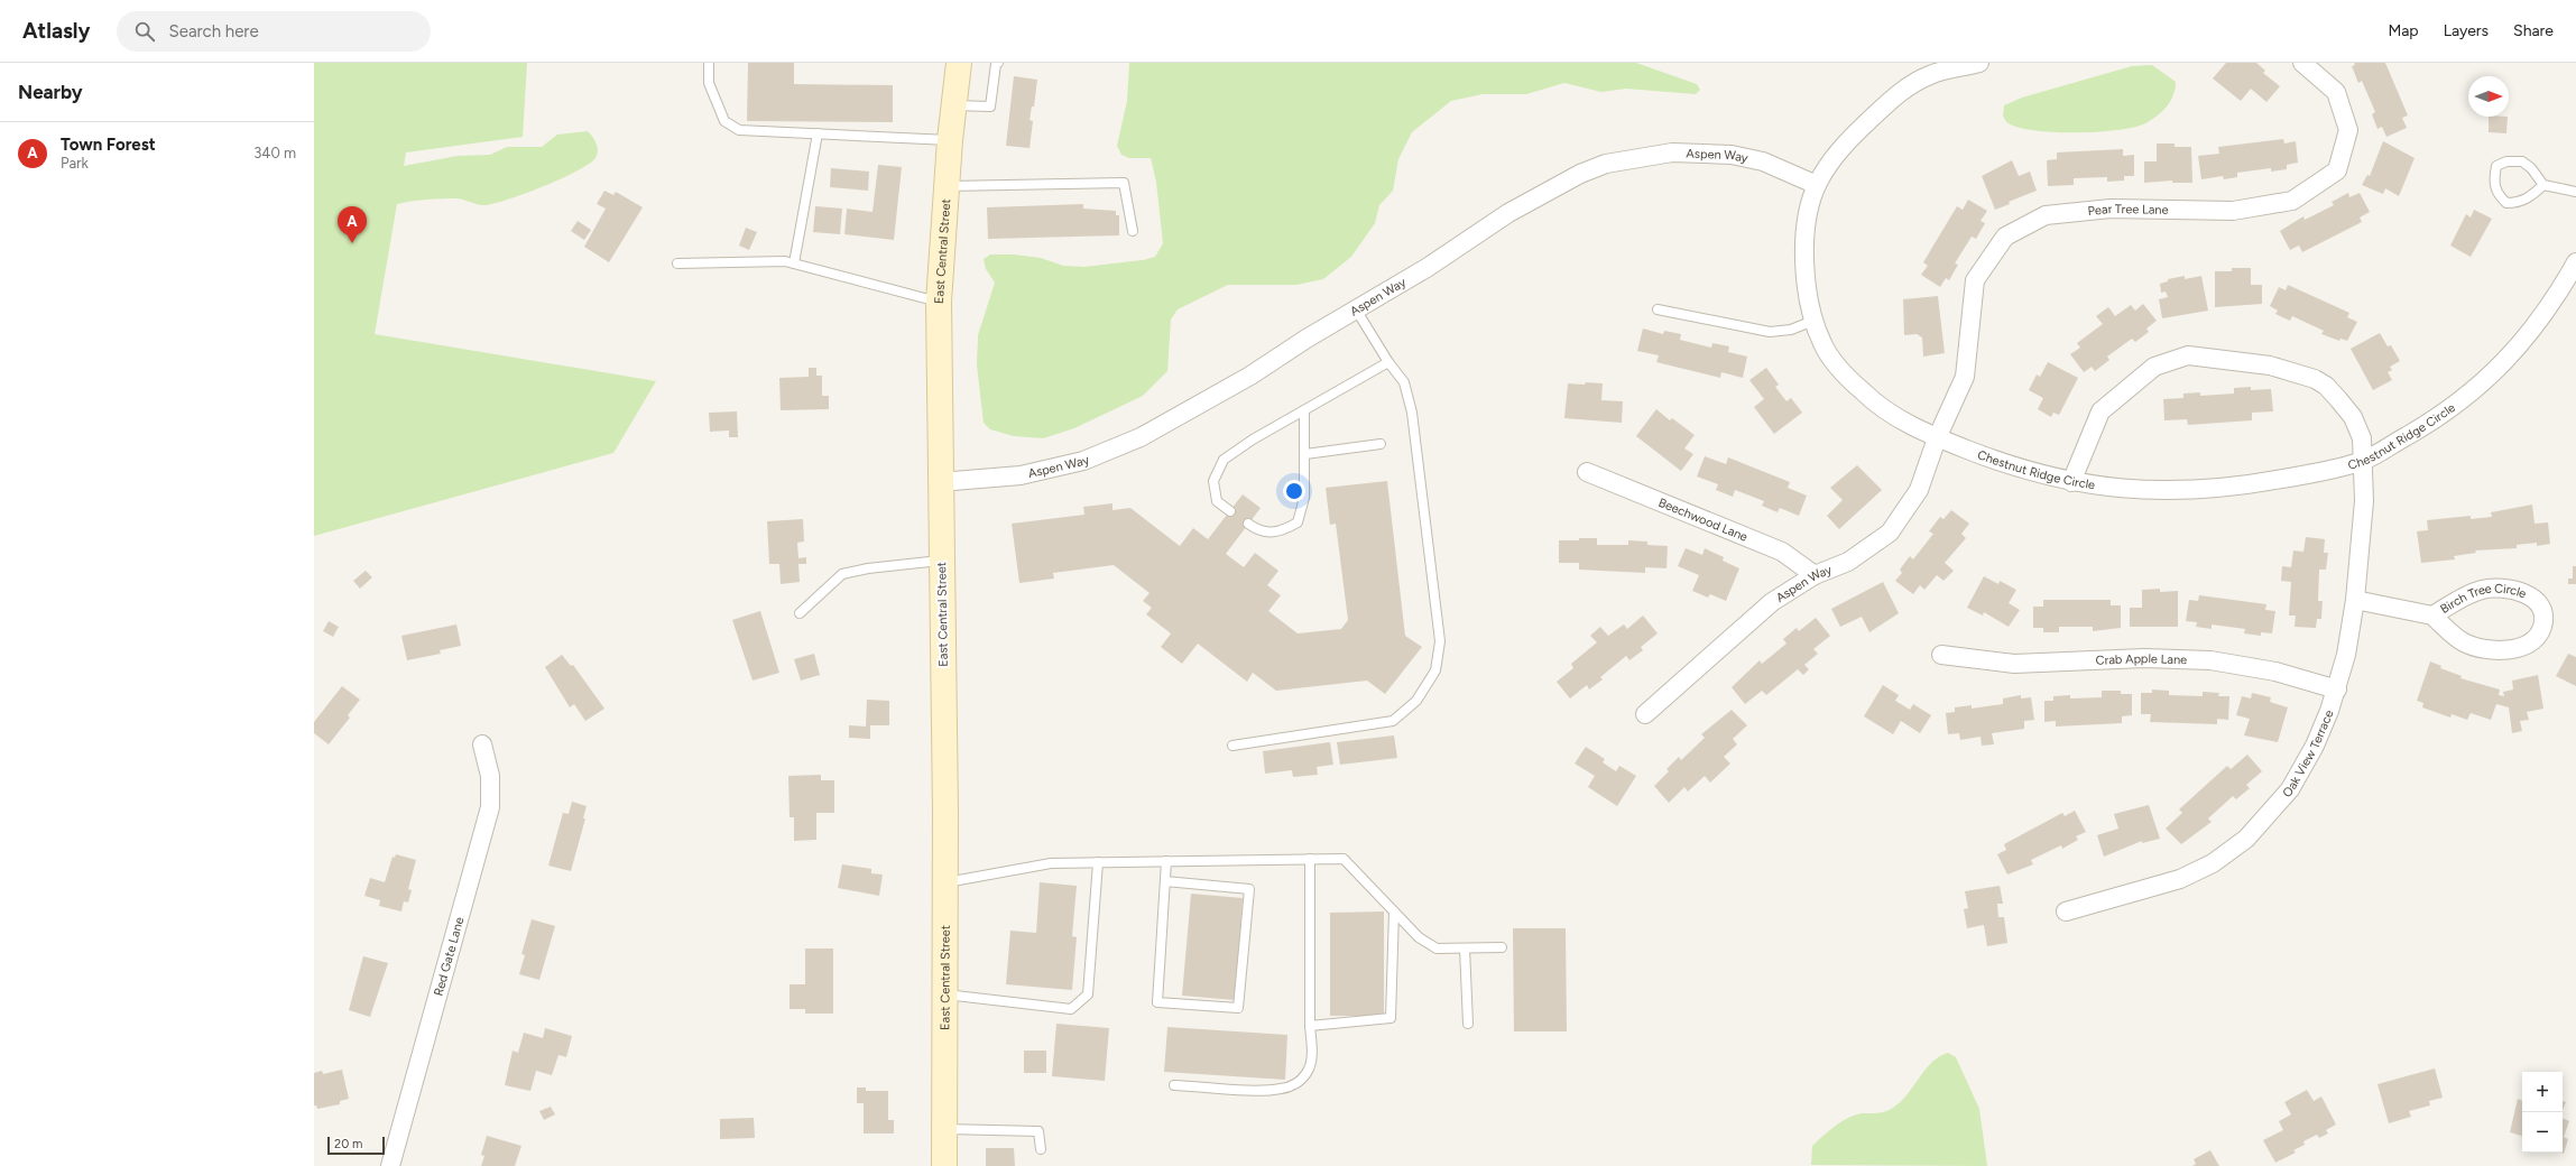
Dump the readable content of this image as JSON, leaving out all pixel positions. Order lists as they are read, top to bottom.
{
  "streets": {
    "main road": ["East Central Street"],
    "street": [
      "Aspen Way",
      "Pear Tree Lane",
      "Chestnut Ridge Circle",
      "Beechwood Lane",
      "Birch Tree Circle",
      "Crab Apple Lane",
      "Oak View Terrace",
      "Red Gate Lane"
    ]
  },
  "crossings": [
    ["Aspen Way", "Pear Tree Lane"],
    ["Aspen Way", "East Central Street"],
    ["Aspen Way", "Chestnut Ridge Circle"],
    ["Aspen Way", "Beechwood Lane"],
    ["Pear Tree Lane", "Chestnut Ridge Circle"],
    ["Chestnut Ridge Circle", "Oak View Terrace"],
    ["Birch Tree Circle", "Oak View Terrace"],
    ["Crab Apple Lane", "Oak View Terrace"]
  ],
  "scale_bar": "20 m",
  "north": "right",
  "page": {
    "header": "Atlasly",
    "search": "Search here",
    "nav": ["Map", "Layers", "Share"],
    "heading": "Nearby",
    "list": [
      {
        "mark": "A",
        "name": "Town Forest",
        "note": "Park",
        "value": "340 m"
      }
    ],
    "pins": "A",
    "map_buttons": ["+", "−"],
    "scale": "20 m"
  }
}
